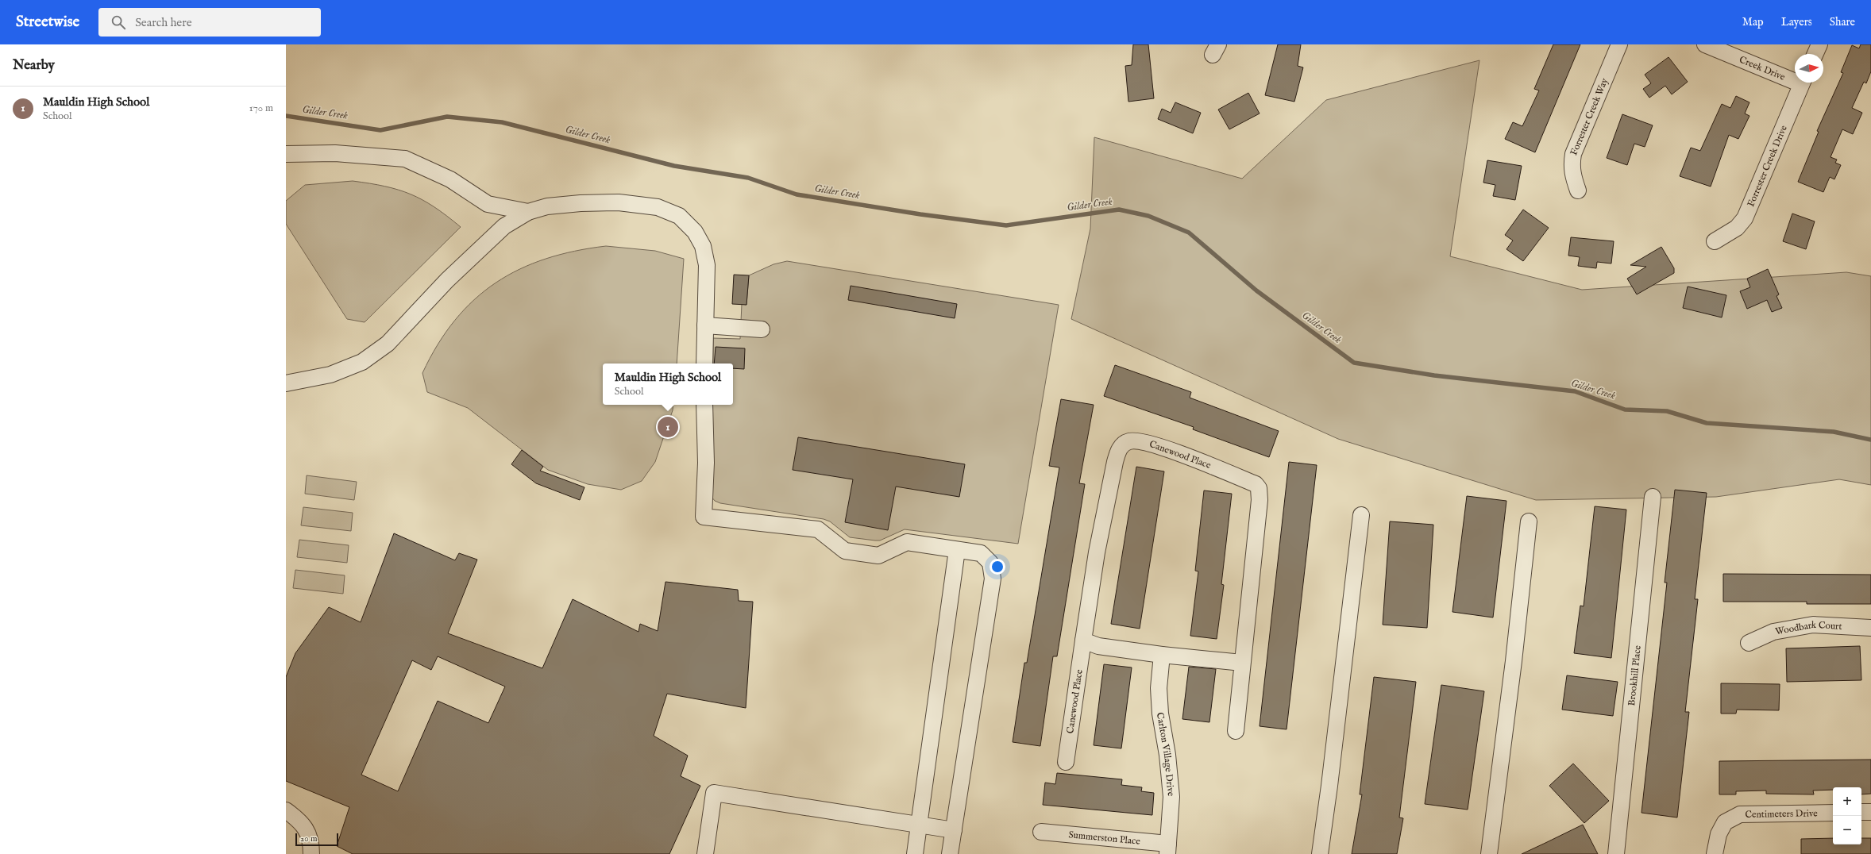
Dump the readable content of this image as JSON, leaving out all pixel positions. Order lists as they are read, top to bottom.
{
  "streets": {
    "street": [
      "Creek Drive",
      "Forrester Creek Way",
      "Forrester Creek Drive",
      "Canewood Place",
      "Woodbark Court",
      "Brookhill Place",
      "Carlton Village Drive",
      "Centimeters Drive",
      "Summerston Place"
    ]
  },
  "crossings": [
    ["Carlton Village Drive", "Summerston Place"]
  ],
  "water": ["Gilder Creek"],
  "scale_bar": "20 m",
  "north": "right",
  "page": {
    "header": "Streetwise",
    "search": "Search here",
    "nav": ["Map", "Layers", "Share"],
    "heading": "Nearby",
    "list": [
      {
        "mark": "1",
        "name": "Mauldin High School",
        "note": "School",
        "value": "170 m"
      }
    ],
    "popup": ["Mauldin High School", "School"],
    "pins": "1",
    "map_buttons": ["+", "−"],
    "scale": "20 m"
  }
}
